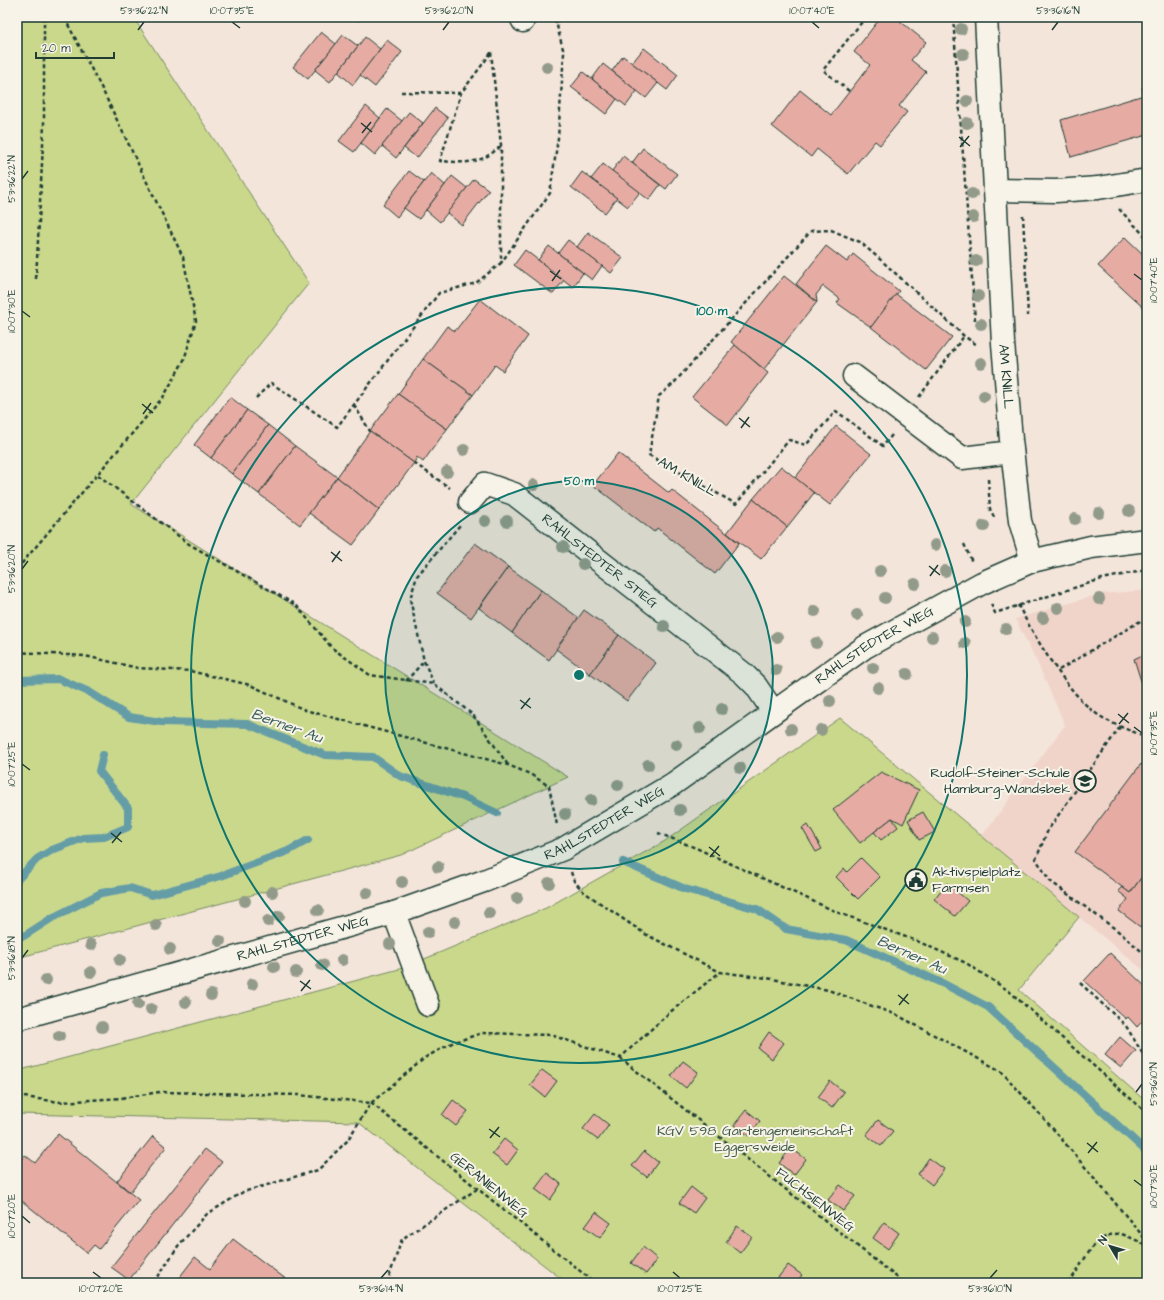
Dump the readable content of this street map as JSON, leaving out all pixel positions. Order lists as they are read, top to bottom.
{
  "streets": {
    "main road": ["AM KNILL", "RAHLSTEDTER STIEG", "RAHLSTEDTER WEG"],
    "path": ["GERANIENWEG", "FUCHSIENWEG"]
  },
  "crossings": [
    ["AM KNILL", "RAHLSTEDTER WEG"],
    ["RAHLSTEDTER STIEG", "RAHLSTEDTER WEG"]
  ],
  "water": ["Berner Au"],
  "parks": ["KGV 598 Gartengemeinschaft Eggersweide"],
  "places": {
    "school or university": ["Rudolf-Steiner-Schule Hamburg-Wandsbek"],
    "public building": ["Aktivspielplatz Farmsen"]
  },
  "scale_bar": "20 m",
  "north": "top left",
  "coordinates": [
    "53°36'22\"N",
    "10°07'35\"E",
    "53°36'20\"N",
    "10°07'40\"E",
    "53°36'16\"N",
    "10°07'30\"E",
    "10°07'25\"E",
    "53°36'18\"N",
    "53°36'10\"N",
    "10°07'20\"E",
    "53°36'14\"N"
  ],
  "rings": ["100 m", "50 m"]
}
